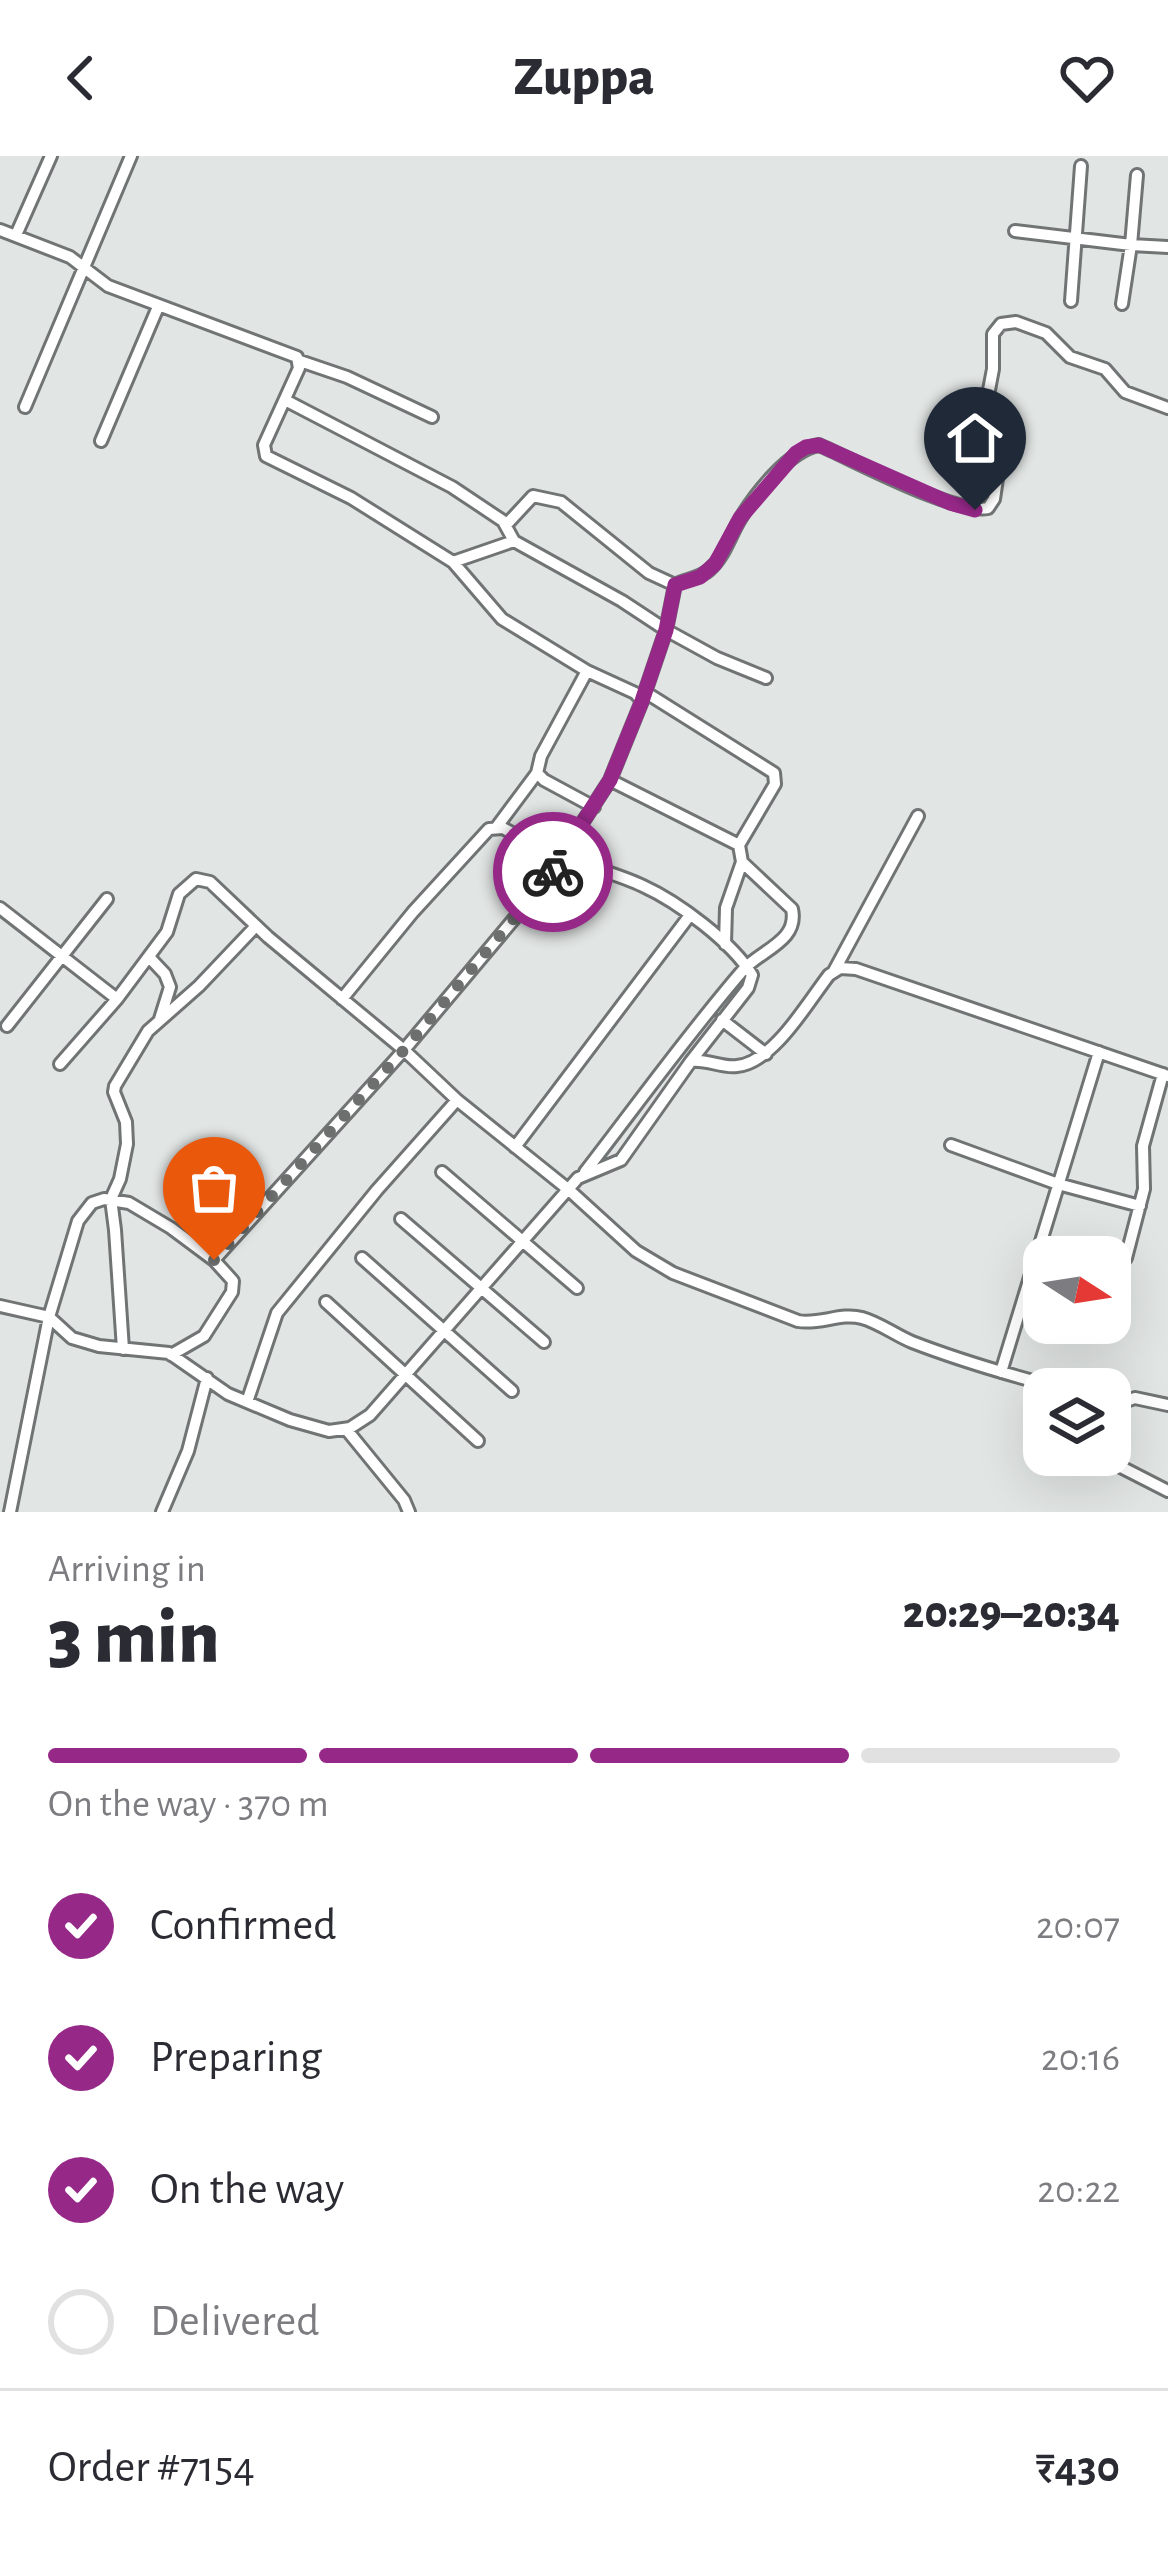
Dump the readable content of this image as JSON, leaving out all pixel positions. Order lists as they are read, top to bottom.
{
  "north": "right",
  "page": {
    "header": "Zuppa",
    "heading": ["3 min", "Arriving in", "20:29–20:34"],
    "panel": ["Order #7154", "₹430"],
    "bar": "On the way · 370 m",
    "list": [
      ["Confirmed", "20:07"],
      ["Preparing", "20:16"],
      ["On the way", "20:22"],
      "Delivered"
    ]
  }
}
